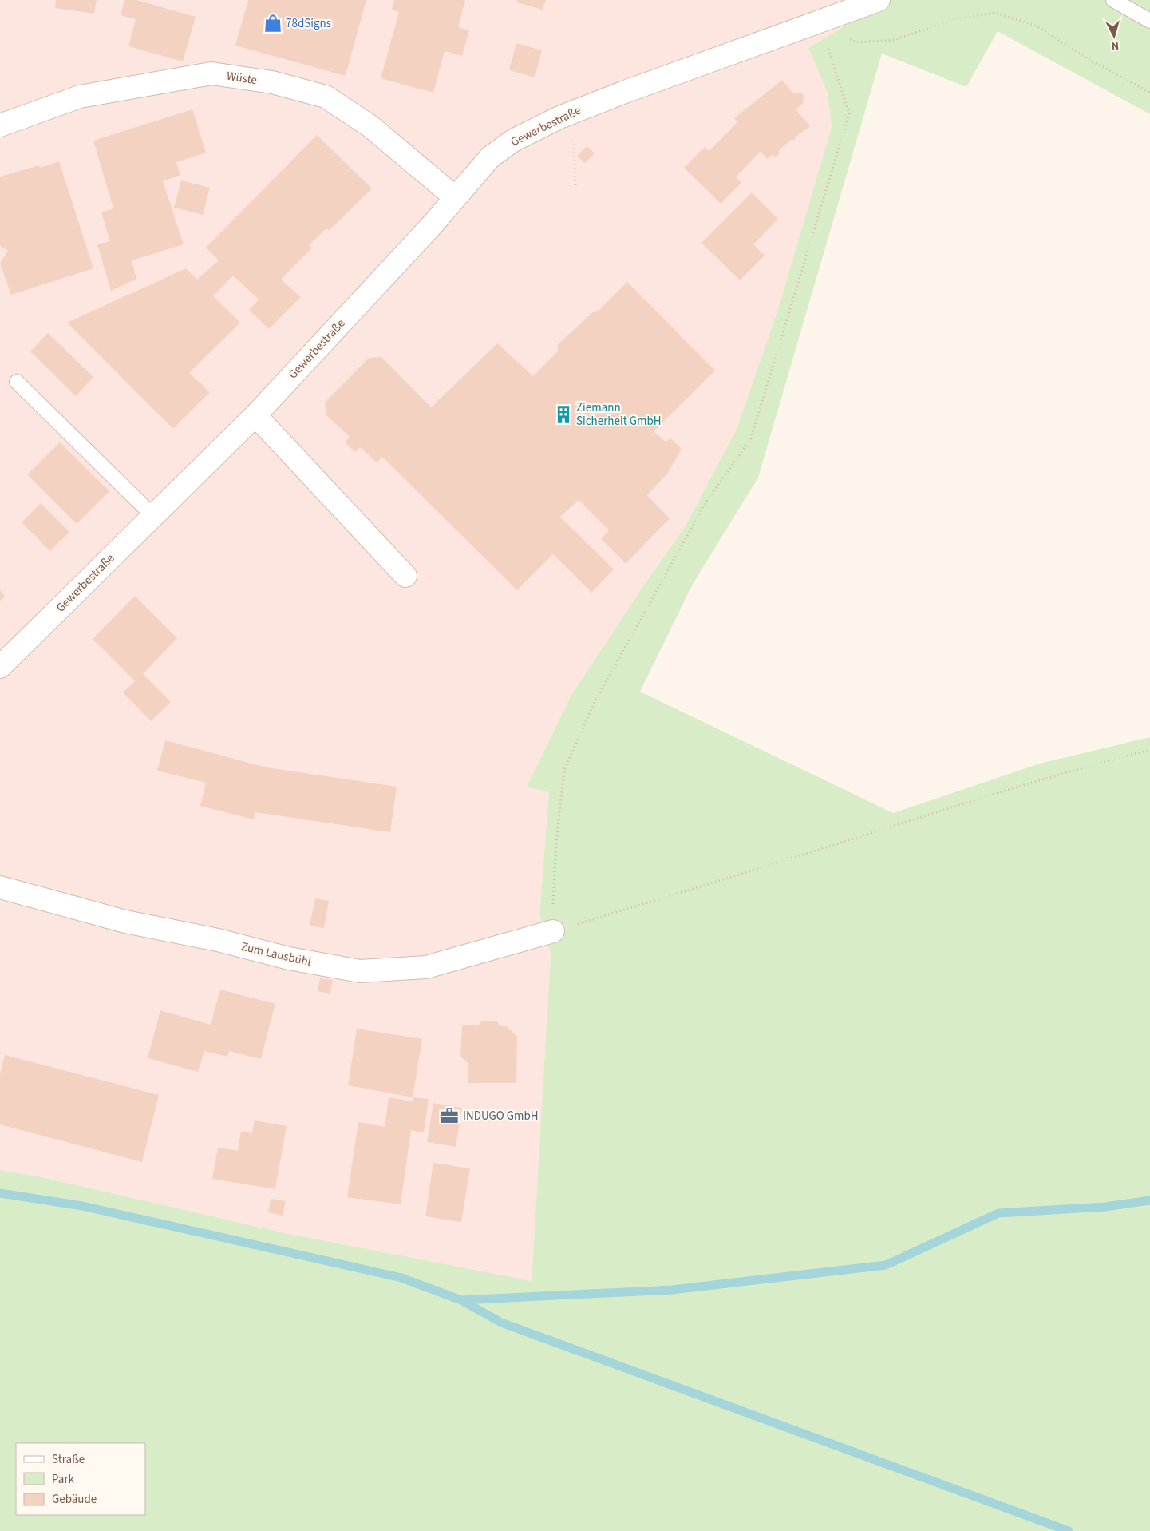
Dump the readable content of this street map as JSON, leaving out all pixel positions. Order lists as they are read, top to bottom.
{
  "streets": {
    "street": ["Wüste", "Gewerbestraße", "Zum Lausbühl"]
  },
  "crossings": [
    ["Wüste", "Gewerbestraße"]
  ],
  "places": {
    "shop": ["78dSigns"],
    "building": ["Ziemann Sicherheit GmbH"],
    "office": ["INDUGO GmbH"]
  },
  "legend": ["Straße", "Park", "Gebäude"],
  "north": "bottom"
}
